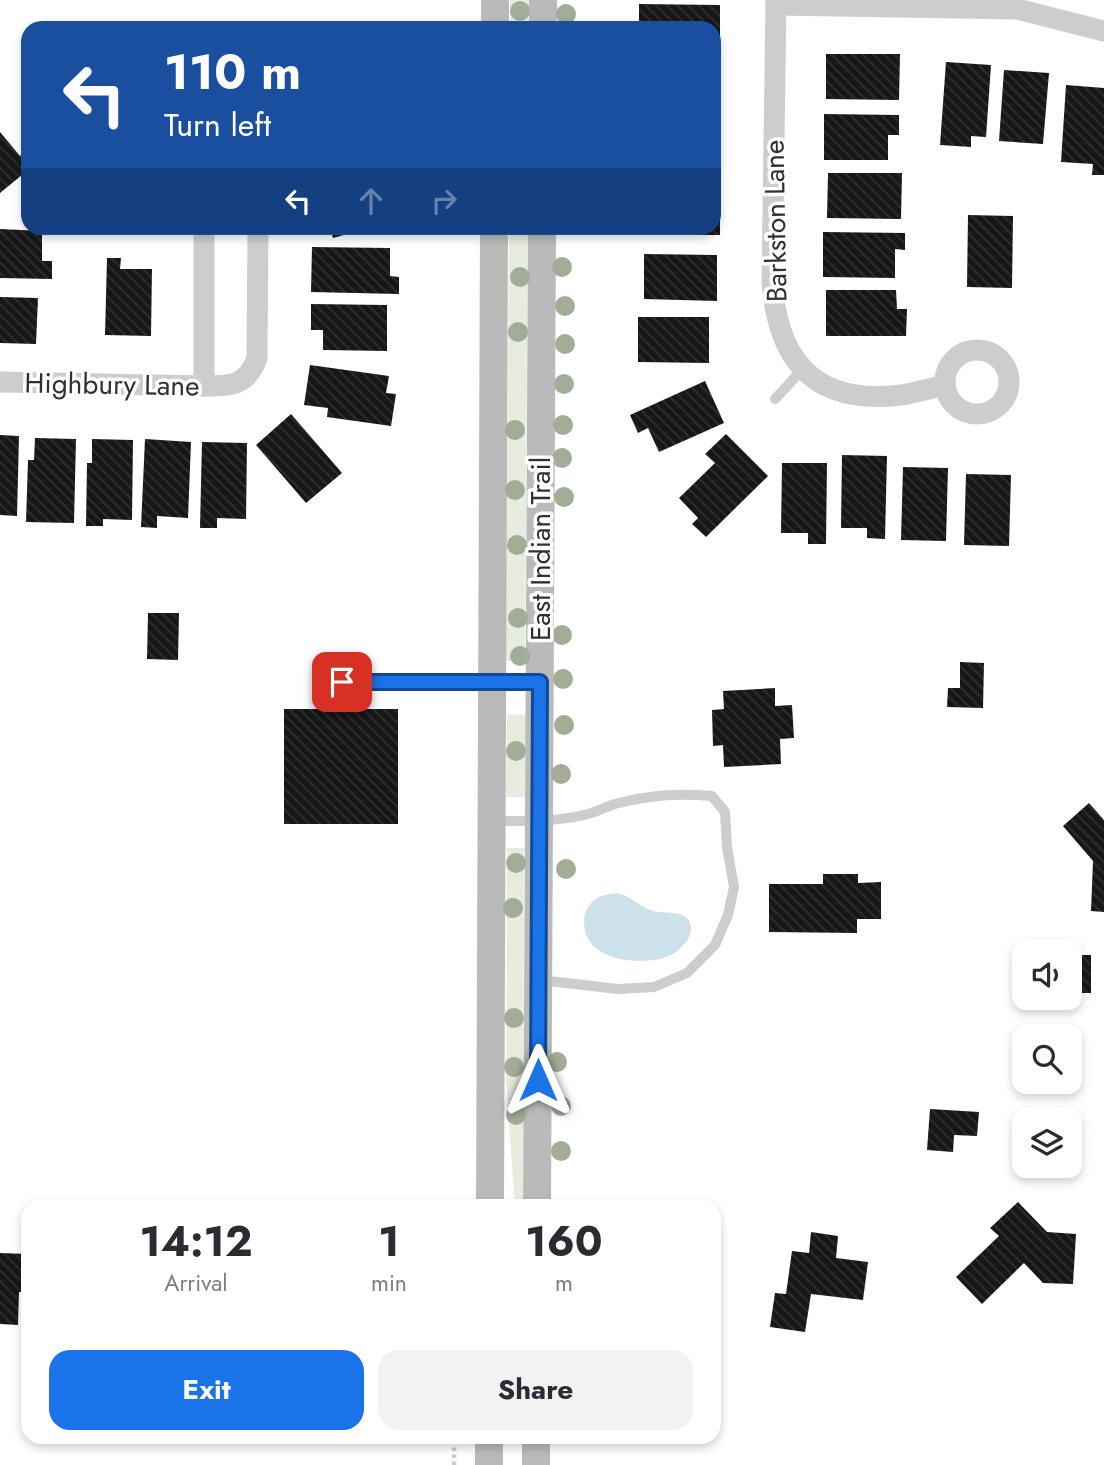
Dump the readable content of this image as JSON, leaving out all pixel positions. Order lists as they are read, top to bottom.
{
  "streets": {
    "main road": ["East Indian Trail"],
    "street": ["Barkston Lane", "Highbury Lane"]
  },
  "page": {
    "turn": ["110 m", "Turn left"],
    "eta": [
      "14:12",
      "Arrival",
      "1",
      "min",
      "160",
      "m"
    ],
    "buttons": ["Exit", "Share"]
  }
}
